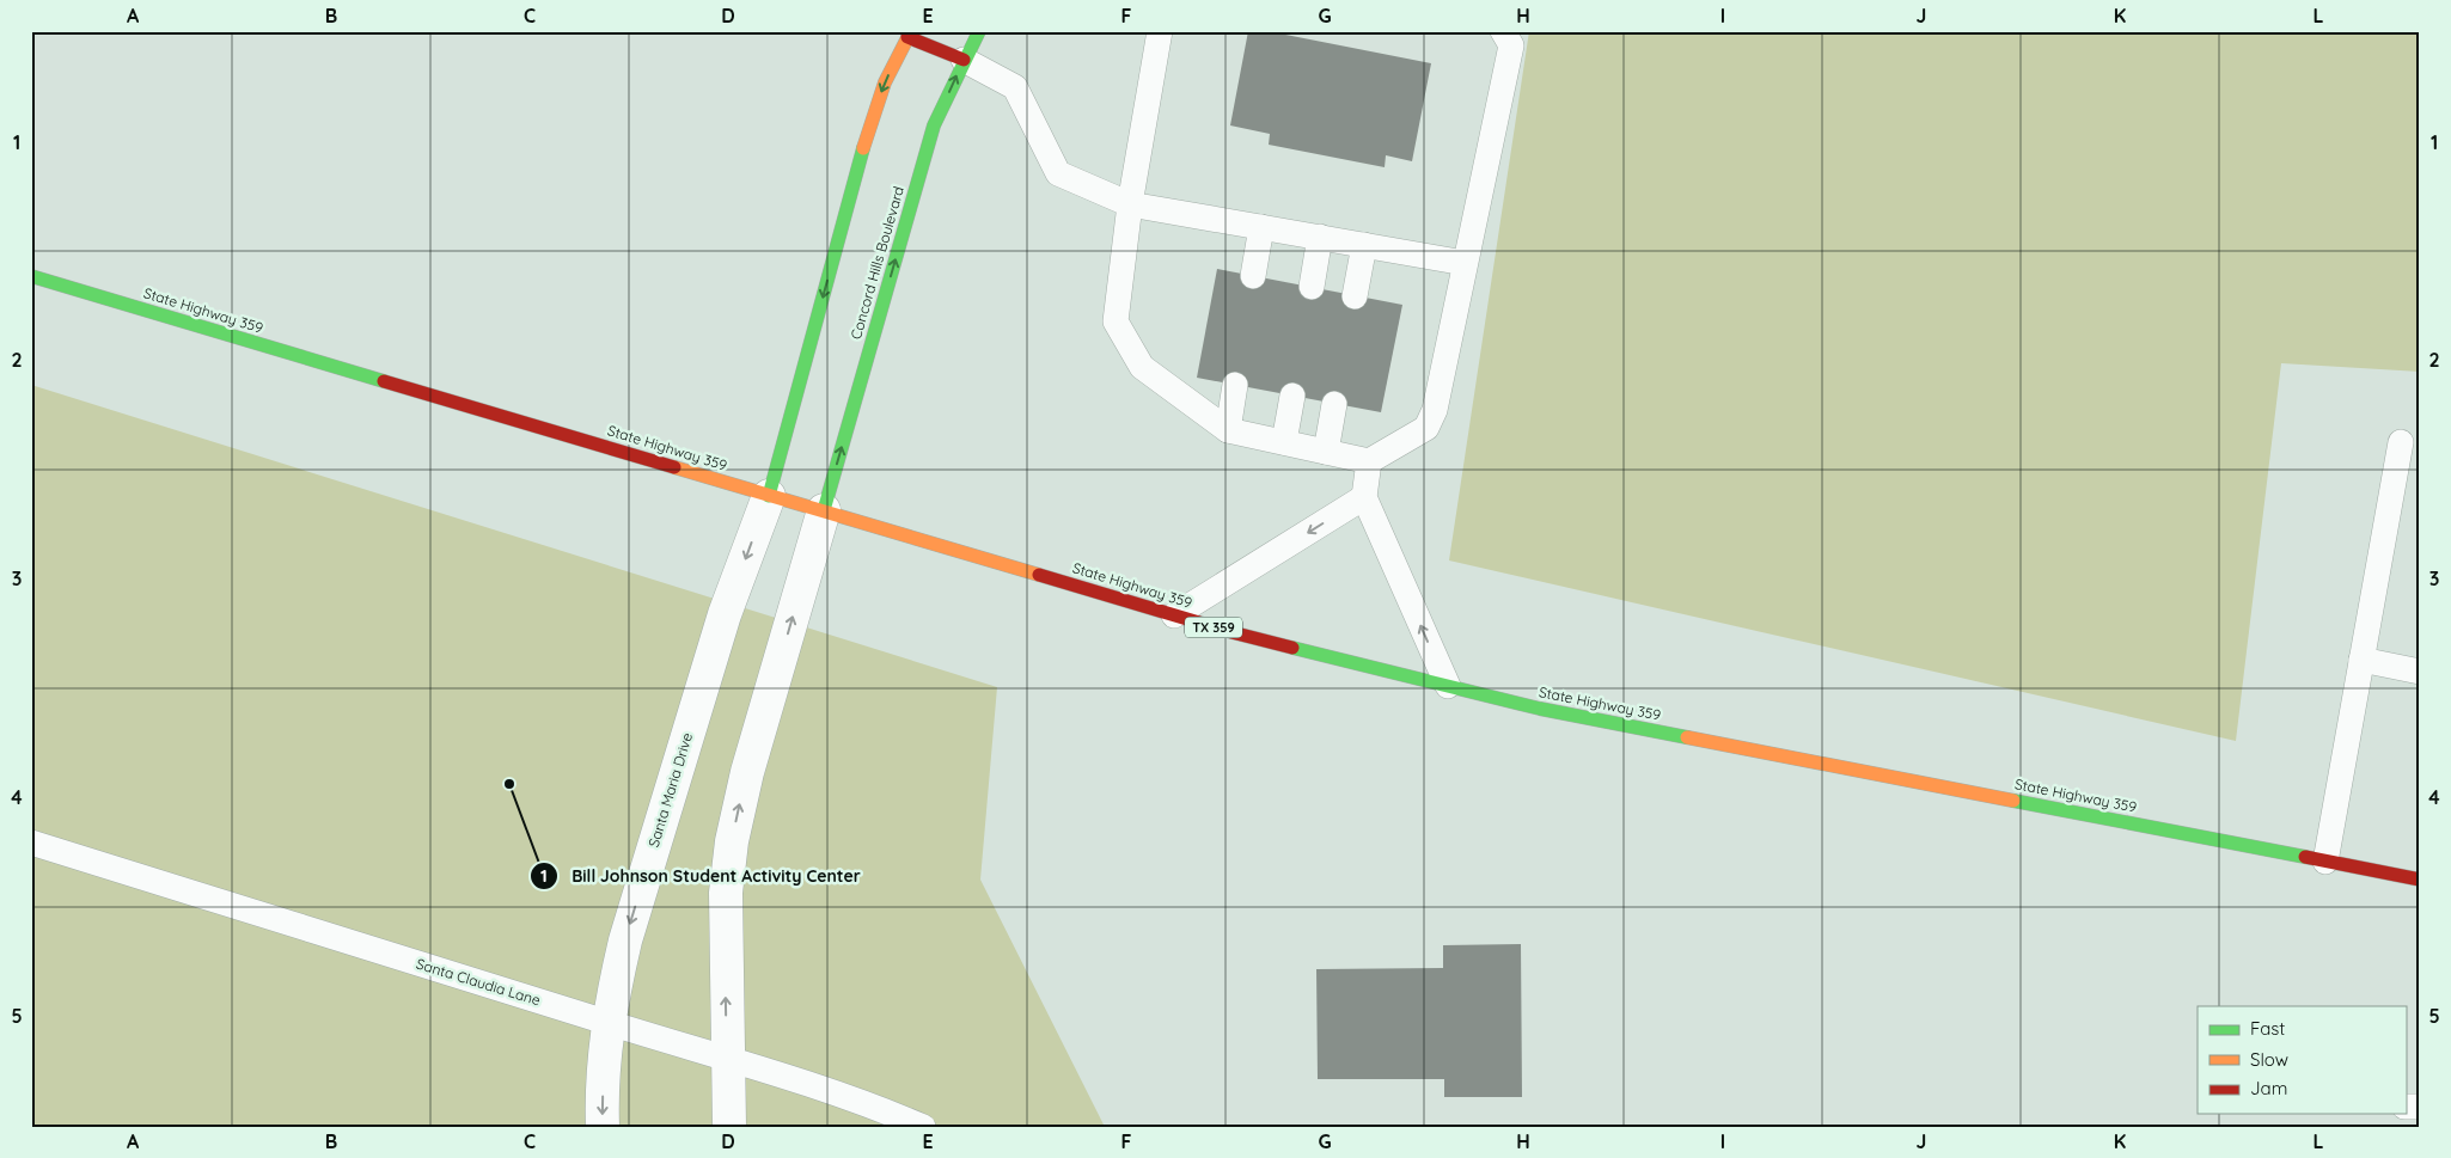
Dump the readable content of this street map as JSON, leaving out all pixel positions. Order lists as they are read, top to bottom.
{
  "streets": {
    "main road": ["Concord Hills Boulevard", "State Highway 359", "TX 359"],
    "street": ["Santa Maria Drive"],
    "lane": ["Santa Claudia Lane"]
  },
  "crossings": [
    ["Concord Hills Boulevard", "State Highway 359"],
    ["State Highway 359", "Santa Maria Drive"],
    ["Santa Maria Drive", "Santa Claudia Lane"]
  ],
  "places": ["Bill Johnson Student Activity Center"],
  "legend": ["Fast", "Slow", "Jam"],
  "grid": {
    "columns": [
      "A",
      "B",
      "C",
      "D",
      "E",
      "F",
      "G",
      "H",
      "I",
      "J",
      "K",
      "L"
    ],
    "rows": [
      "1",
      "2",
      "3",
      "4",
      "5"
    ]
  }
}
